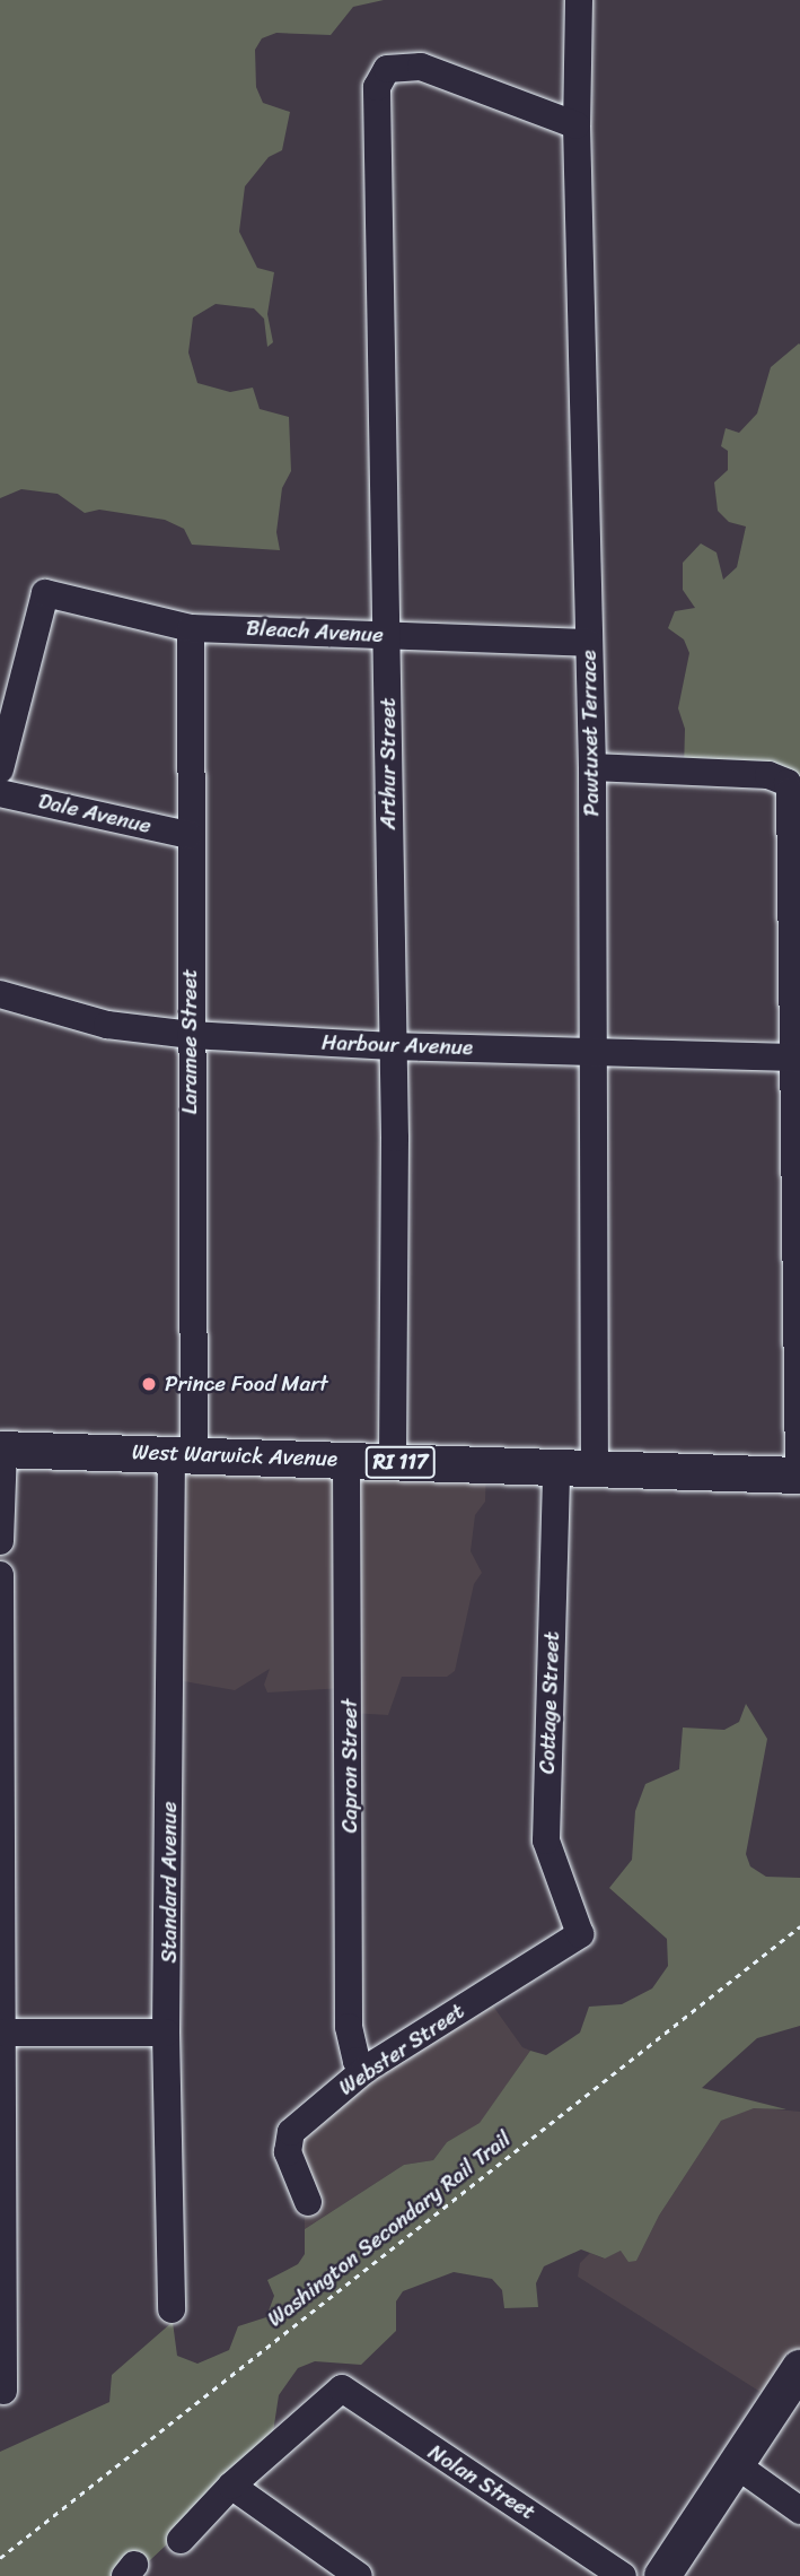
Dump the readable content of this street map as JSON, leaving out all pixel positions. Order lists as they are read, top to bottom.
{
  "streets": {
    "main road": ["West Warwick Avenue", "RI 117"],
    "street": [
      "Bleach Avenue",
      "Pawtuxet Terrace",
      "Arthur Street",
      "Dale Avenue",
      "Laramee Street",
      "Harbour Avenue",
      "Cottage Street",
      "Capron Street",
      "Standard Avenue",
      "Webster Street",
      "Nolan Street"
    ],
    "path": ["Washington Secondary Rail Trail"]
  },
  "crossings": [
    ["Bleach Avenue", "Pawtuxet Terrace"],
    ["Bleach Avenue", "Arthur Street"],
    ["Bleach Avenue", "Laramee Street"],
    ["Pawtuxet Terrace", "Arthur Street"],
    ["Pawtuxet Terrace", "Harbour Avenue"],
    ["Pawtuxet Terrace", "West Warwick Avenue"],
    ["Arthur Street", "Harbour Avenue"],
    ["Arthur Street", "West Warwick Avenue"],
    ["Dale Avenue", "Laramee Street"],
    ["Laramee Street", "Harbour Avenue"],
    ["Laramee Street", "West Warwick Avenue"],
    ["Laramee Street", "Standard Avenue"],
    ["West Warwick Avenue", "Cottage Street"],
    ["West Warwick Avenue", "Capron Street"],
    ["West Warwick Avenue", "Standard Avenue"],
    ["Cottage Street", "Webster Street"],
    ["Capron Street", "Webster Street"]
  ],
  "places": ["Prince Food Mart"]
}
